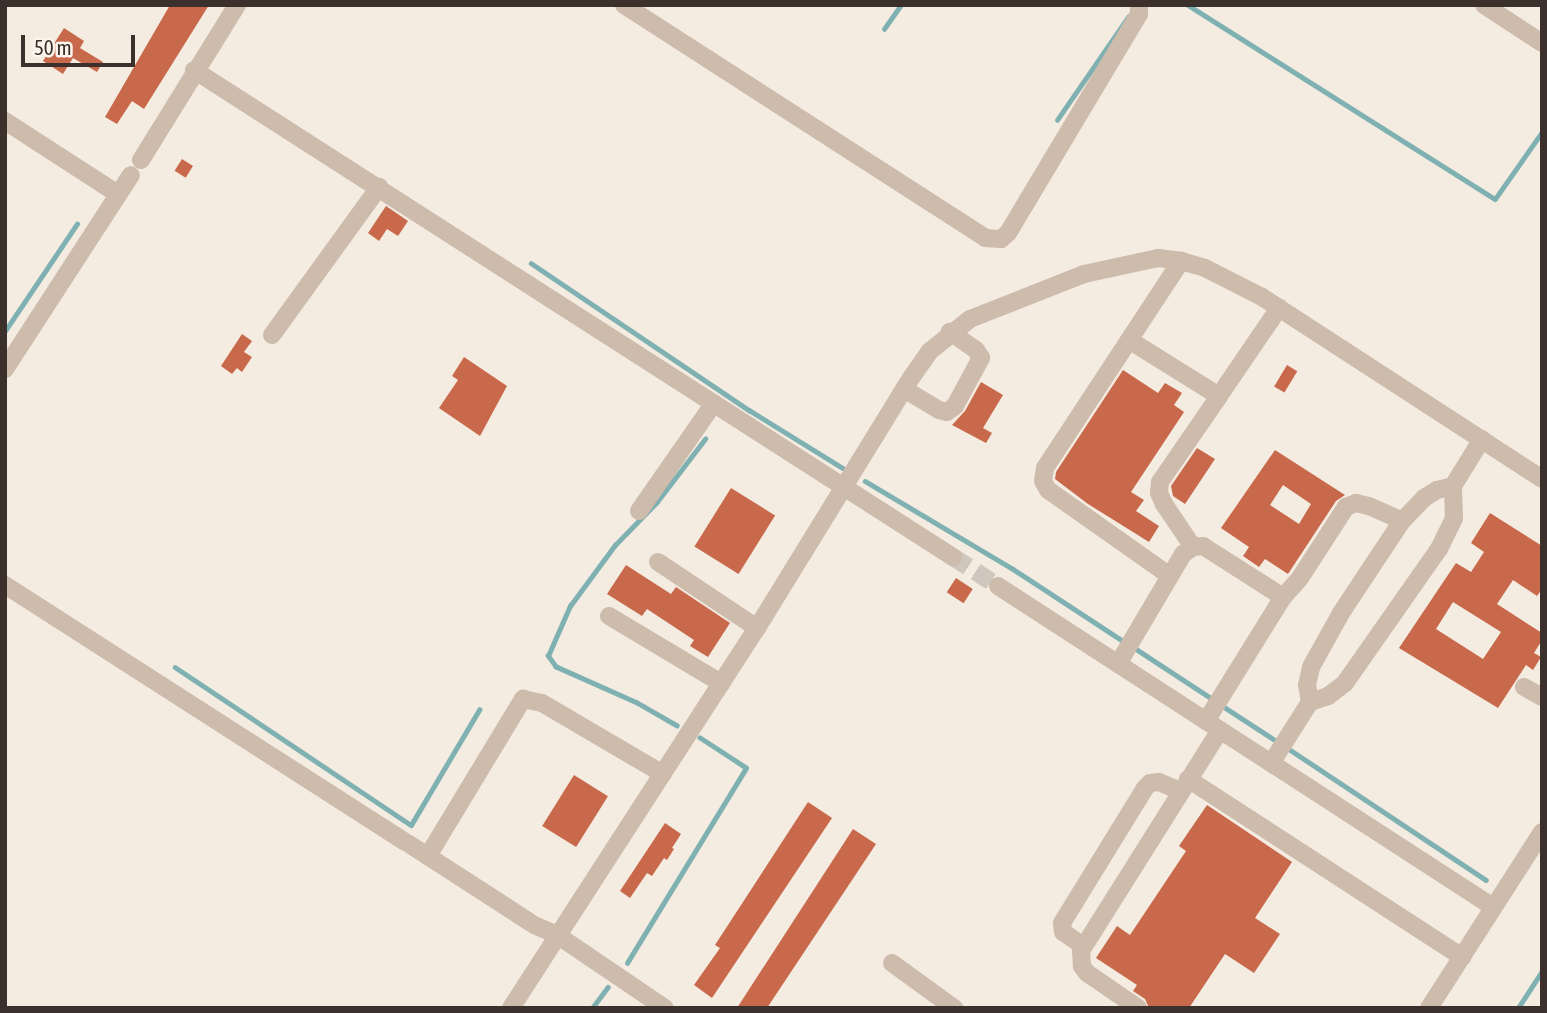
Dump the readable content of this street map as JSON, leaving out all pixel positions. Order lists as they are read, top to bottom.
{
  "scale_bar": "50 m"
}
